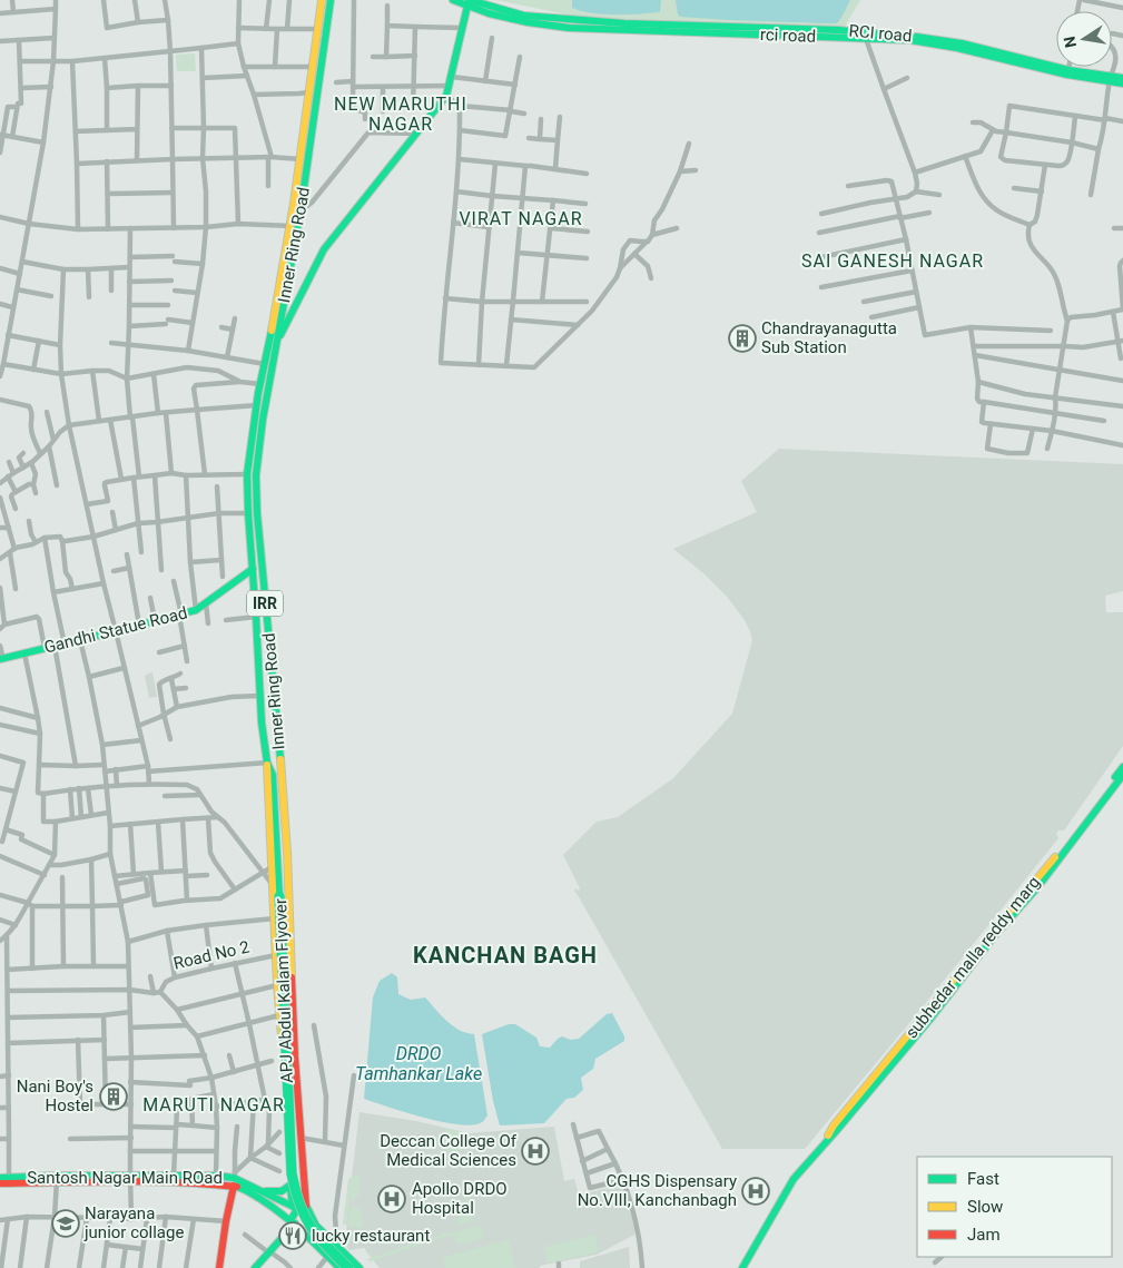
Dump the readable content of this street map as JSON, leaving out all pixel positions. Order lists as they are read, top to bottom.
{
  "streets": {
    "main road": [
      "RCI road",
      "rci road",
      "Inner Ring Road",
      "IRR",
      "Gandhi Statue Road",
      "subhedar malla reddy marg",
      "APJ Abdul Kalam Flyover",
      "Santosh Nagar Main ROad"
    ],
    "street": ["Road No 2"]
  },
  "crossings": [
    ["RCI road", "rci road"],
    ["Inner Ring Road", "Gandhi Statue Road"],
    ["Inner Ring Road", "Road No 2"],
    ["Inner Ring Road", "APJ Abdul Kalam Flyover"],
    ["Inner Ring Road", "Santosh Nagar Main ROad"],
    ["Road No 2", "Santosh Nagar Main ROad"]
  ],
  "districts": [
    "NEW MARUTHI NAGAR",
    "VIRAT NAGAR",
    "SAI GANESH NAGAR",
    "KANCHAN BAGH",
    "MARUTI NAGAR"
  ],
  "water": ["DRDO Tamhankar Lake"],
  "places": {
    "building": ["Chandrayanagutta Sub Station", "Nani Boy's Hostel"],
    "hospital": ["Deccan College Of Medical Sciences", "CGHS Dispensary No.VIII, Kanchanbagh", "Apollo DRDO Hospital"],
    "school or university": ["Narayana junior collage"],
    "restaurant": ["lucky restaurant"]
  },
  "legend": ["Fast", "Slow", "Jam"],
  "north": "left"
}
